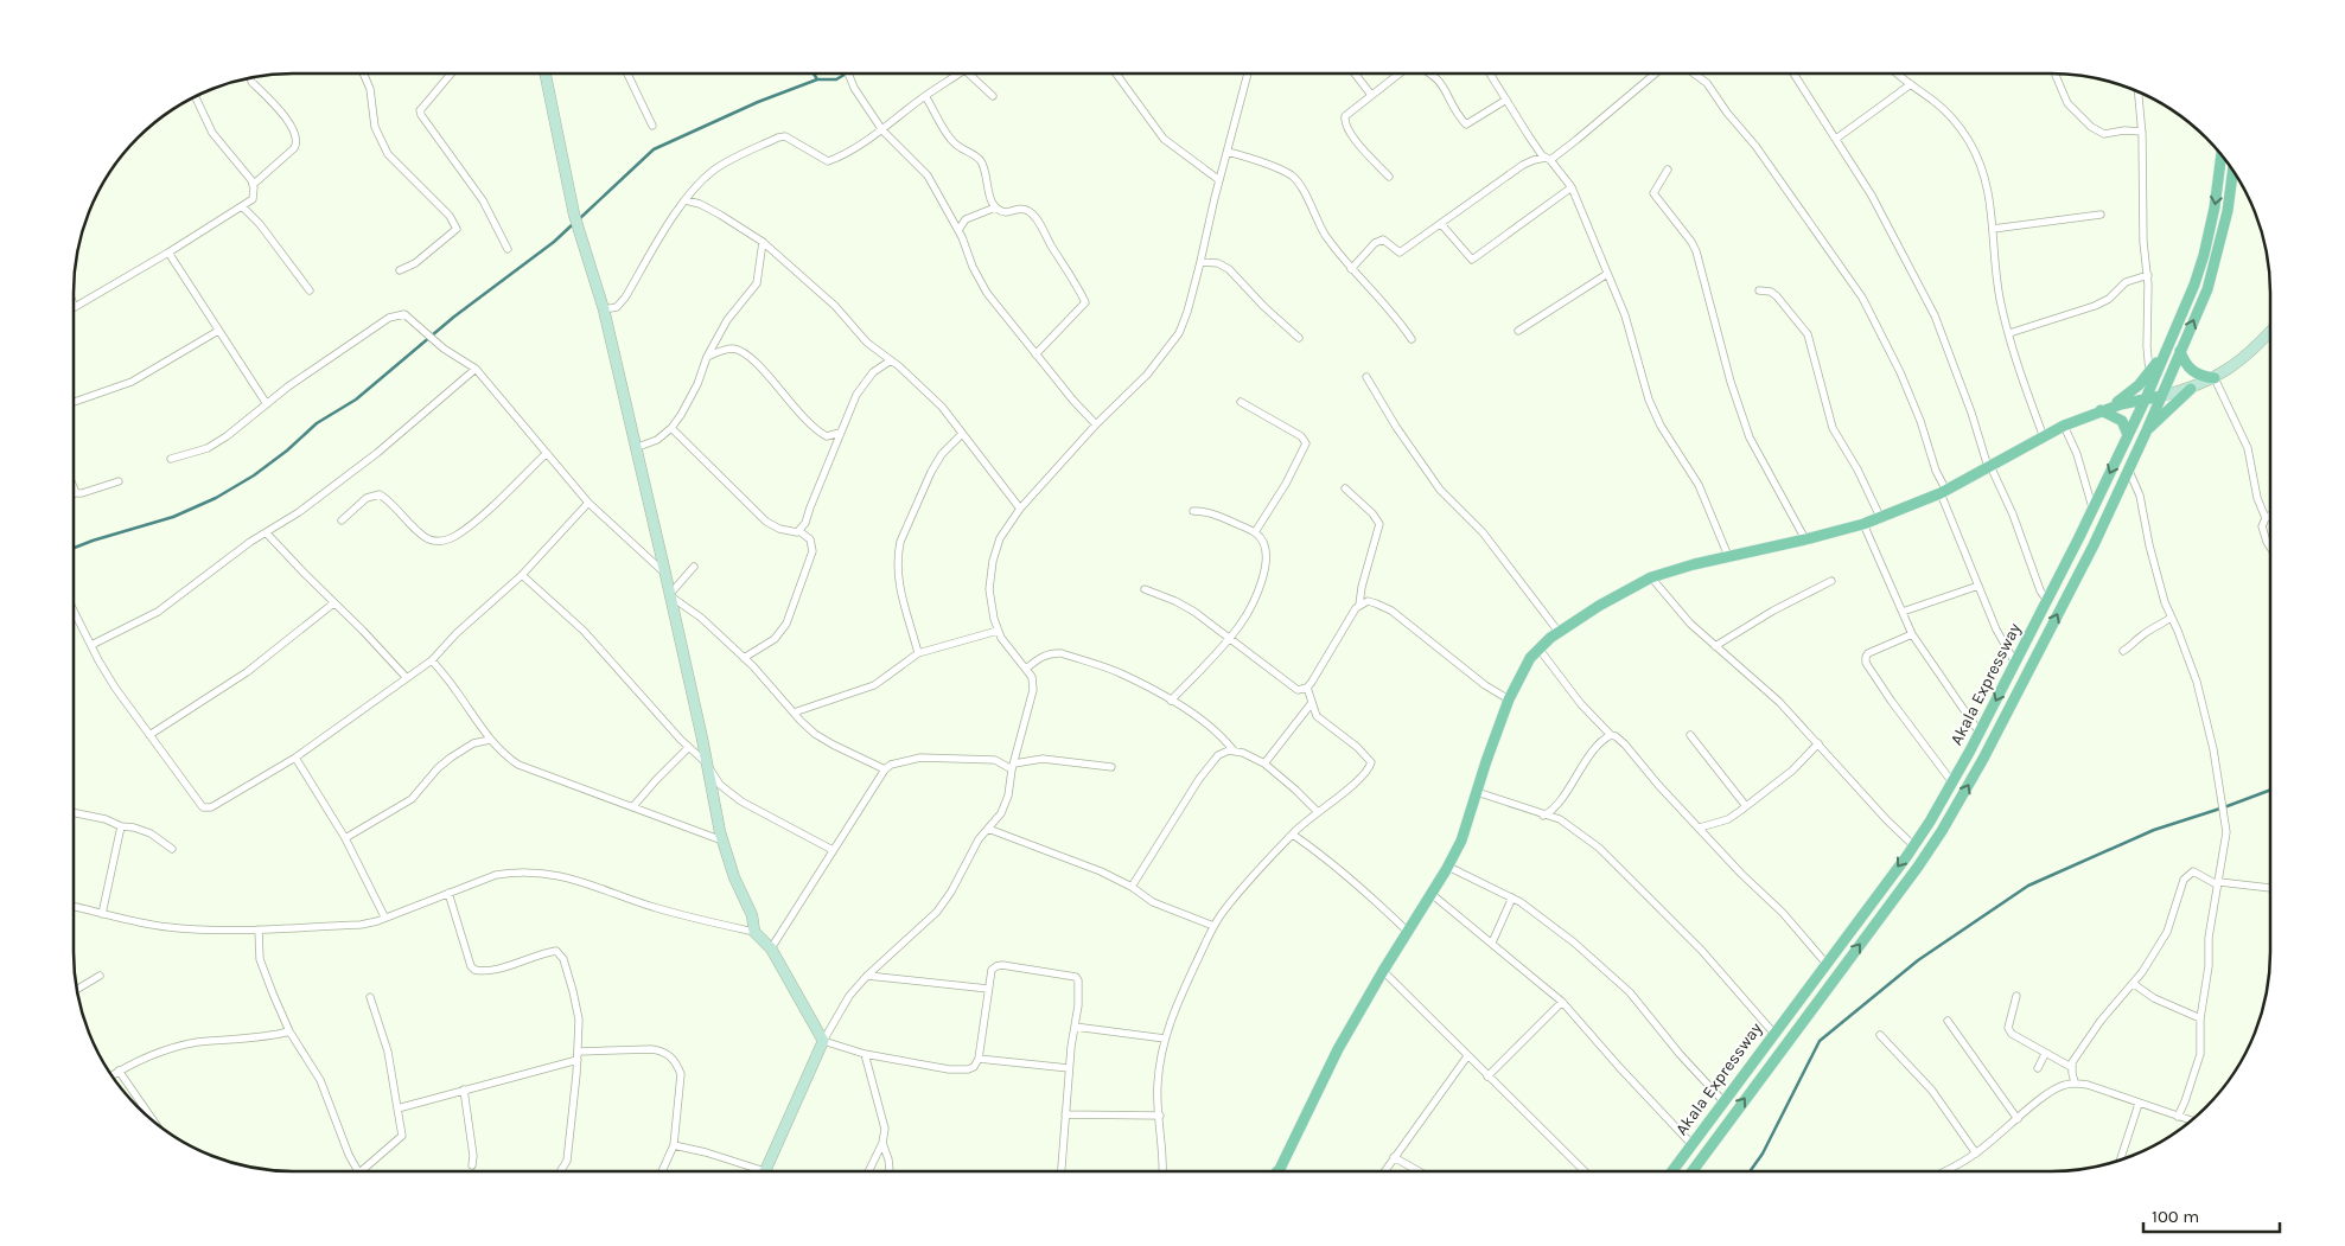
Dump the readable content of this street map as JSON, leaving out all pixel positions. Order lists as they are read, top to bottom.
{
  "streets": {
    "main road": ["Akala Expressway"]
  },
  "scale_bar": "100 m"
}
